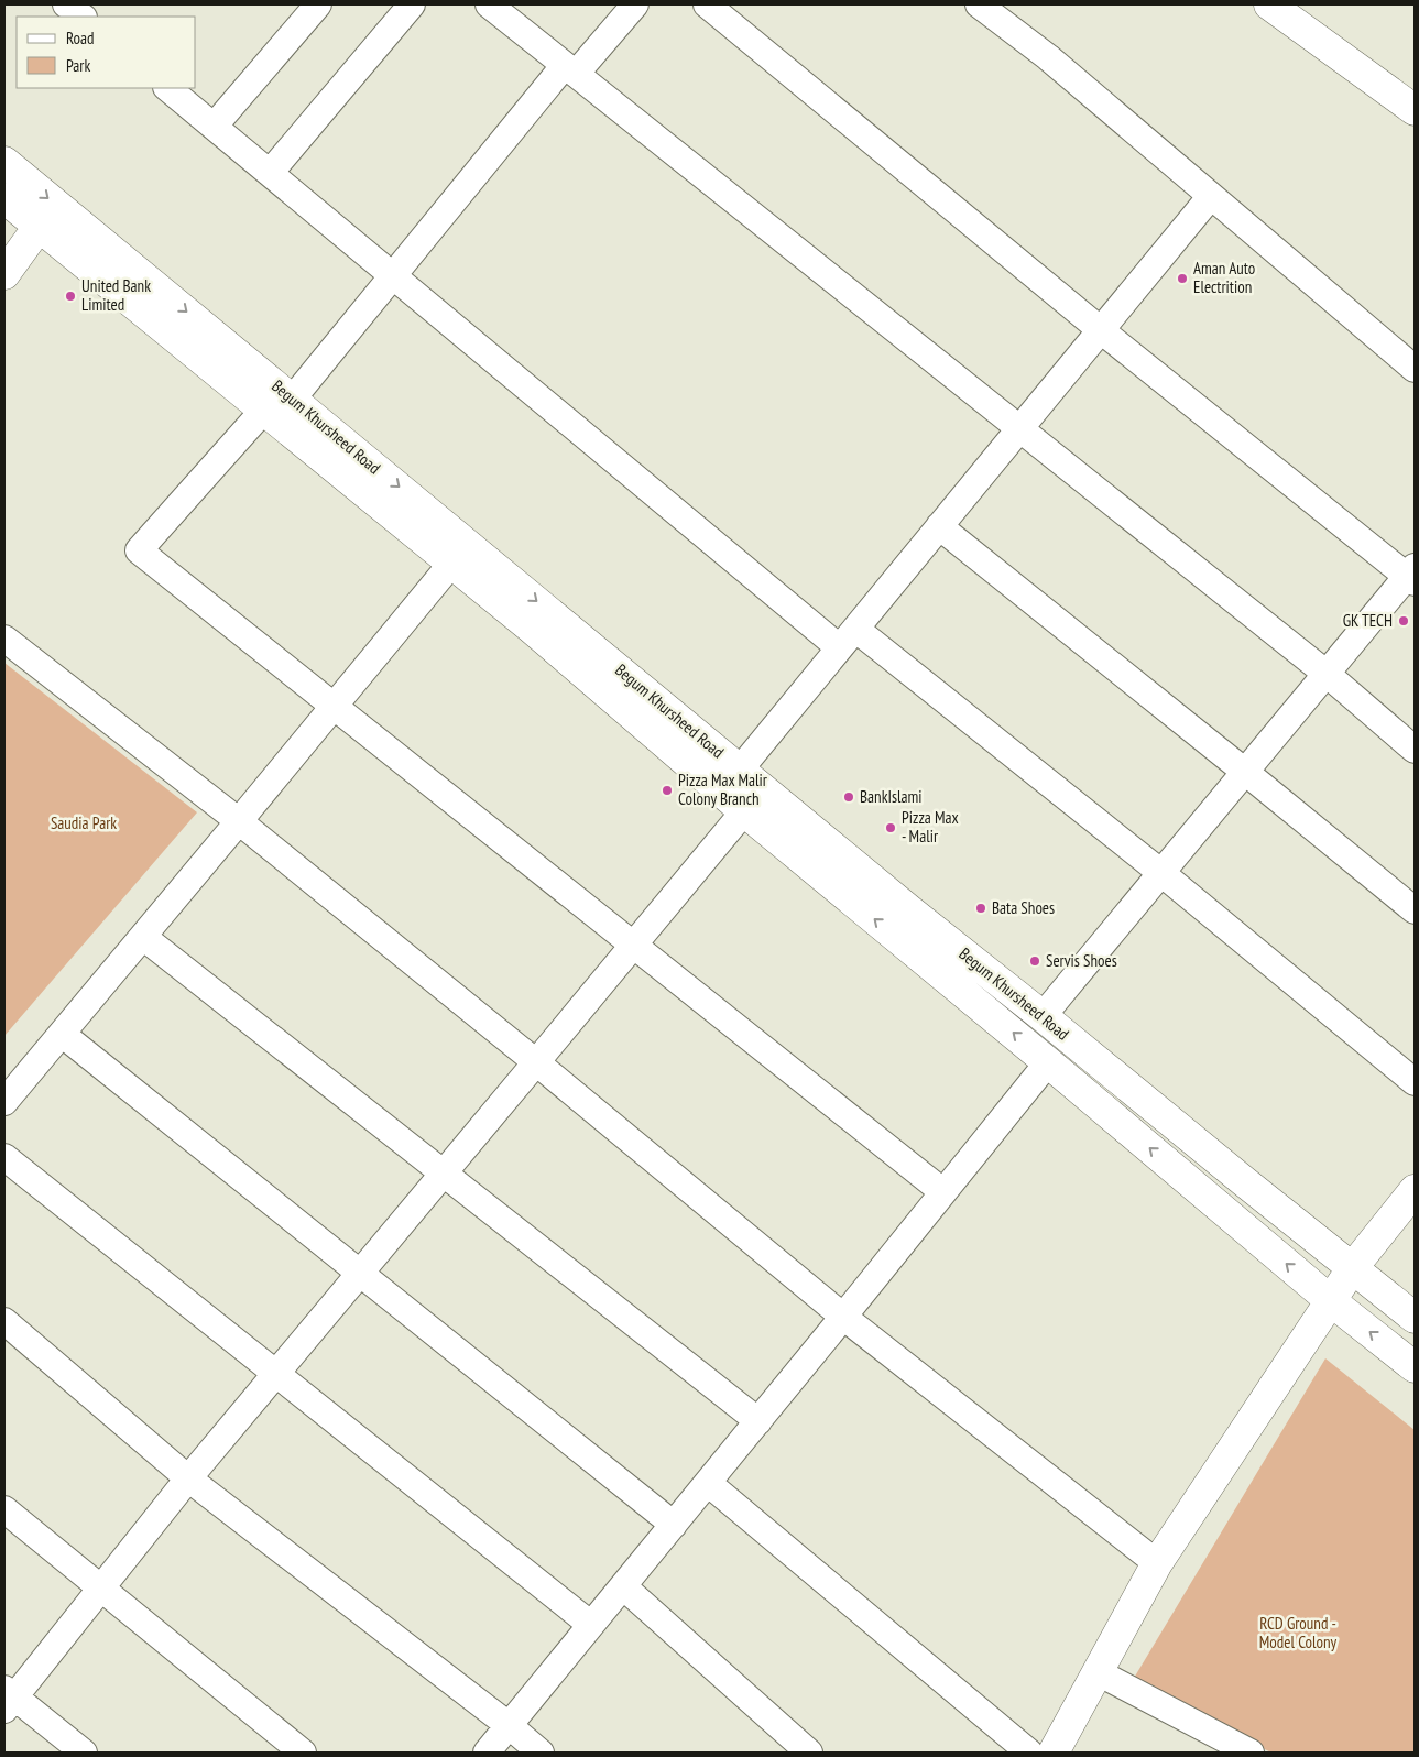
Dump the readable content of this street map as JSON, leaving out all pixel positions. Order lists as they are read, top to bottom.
{
  "streets": {
    "main road": ["Begum Khursheed Road"]
  },
  "parks": ["Saudia Park", "RCD Ground - Model Colony"],
  "places": [
    "Aman Auto Electrition",
    "United Bank Limited",
    "GK TECH",
    "Pizza Max Malir Colony Branch",
    "BankIslami",
    "Pizza Max - Malir",
    "Bata Shoes",
    "Servis Shoes"
  ],
  "legend": ["Road", "Park"]
}
